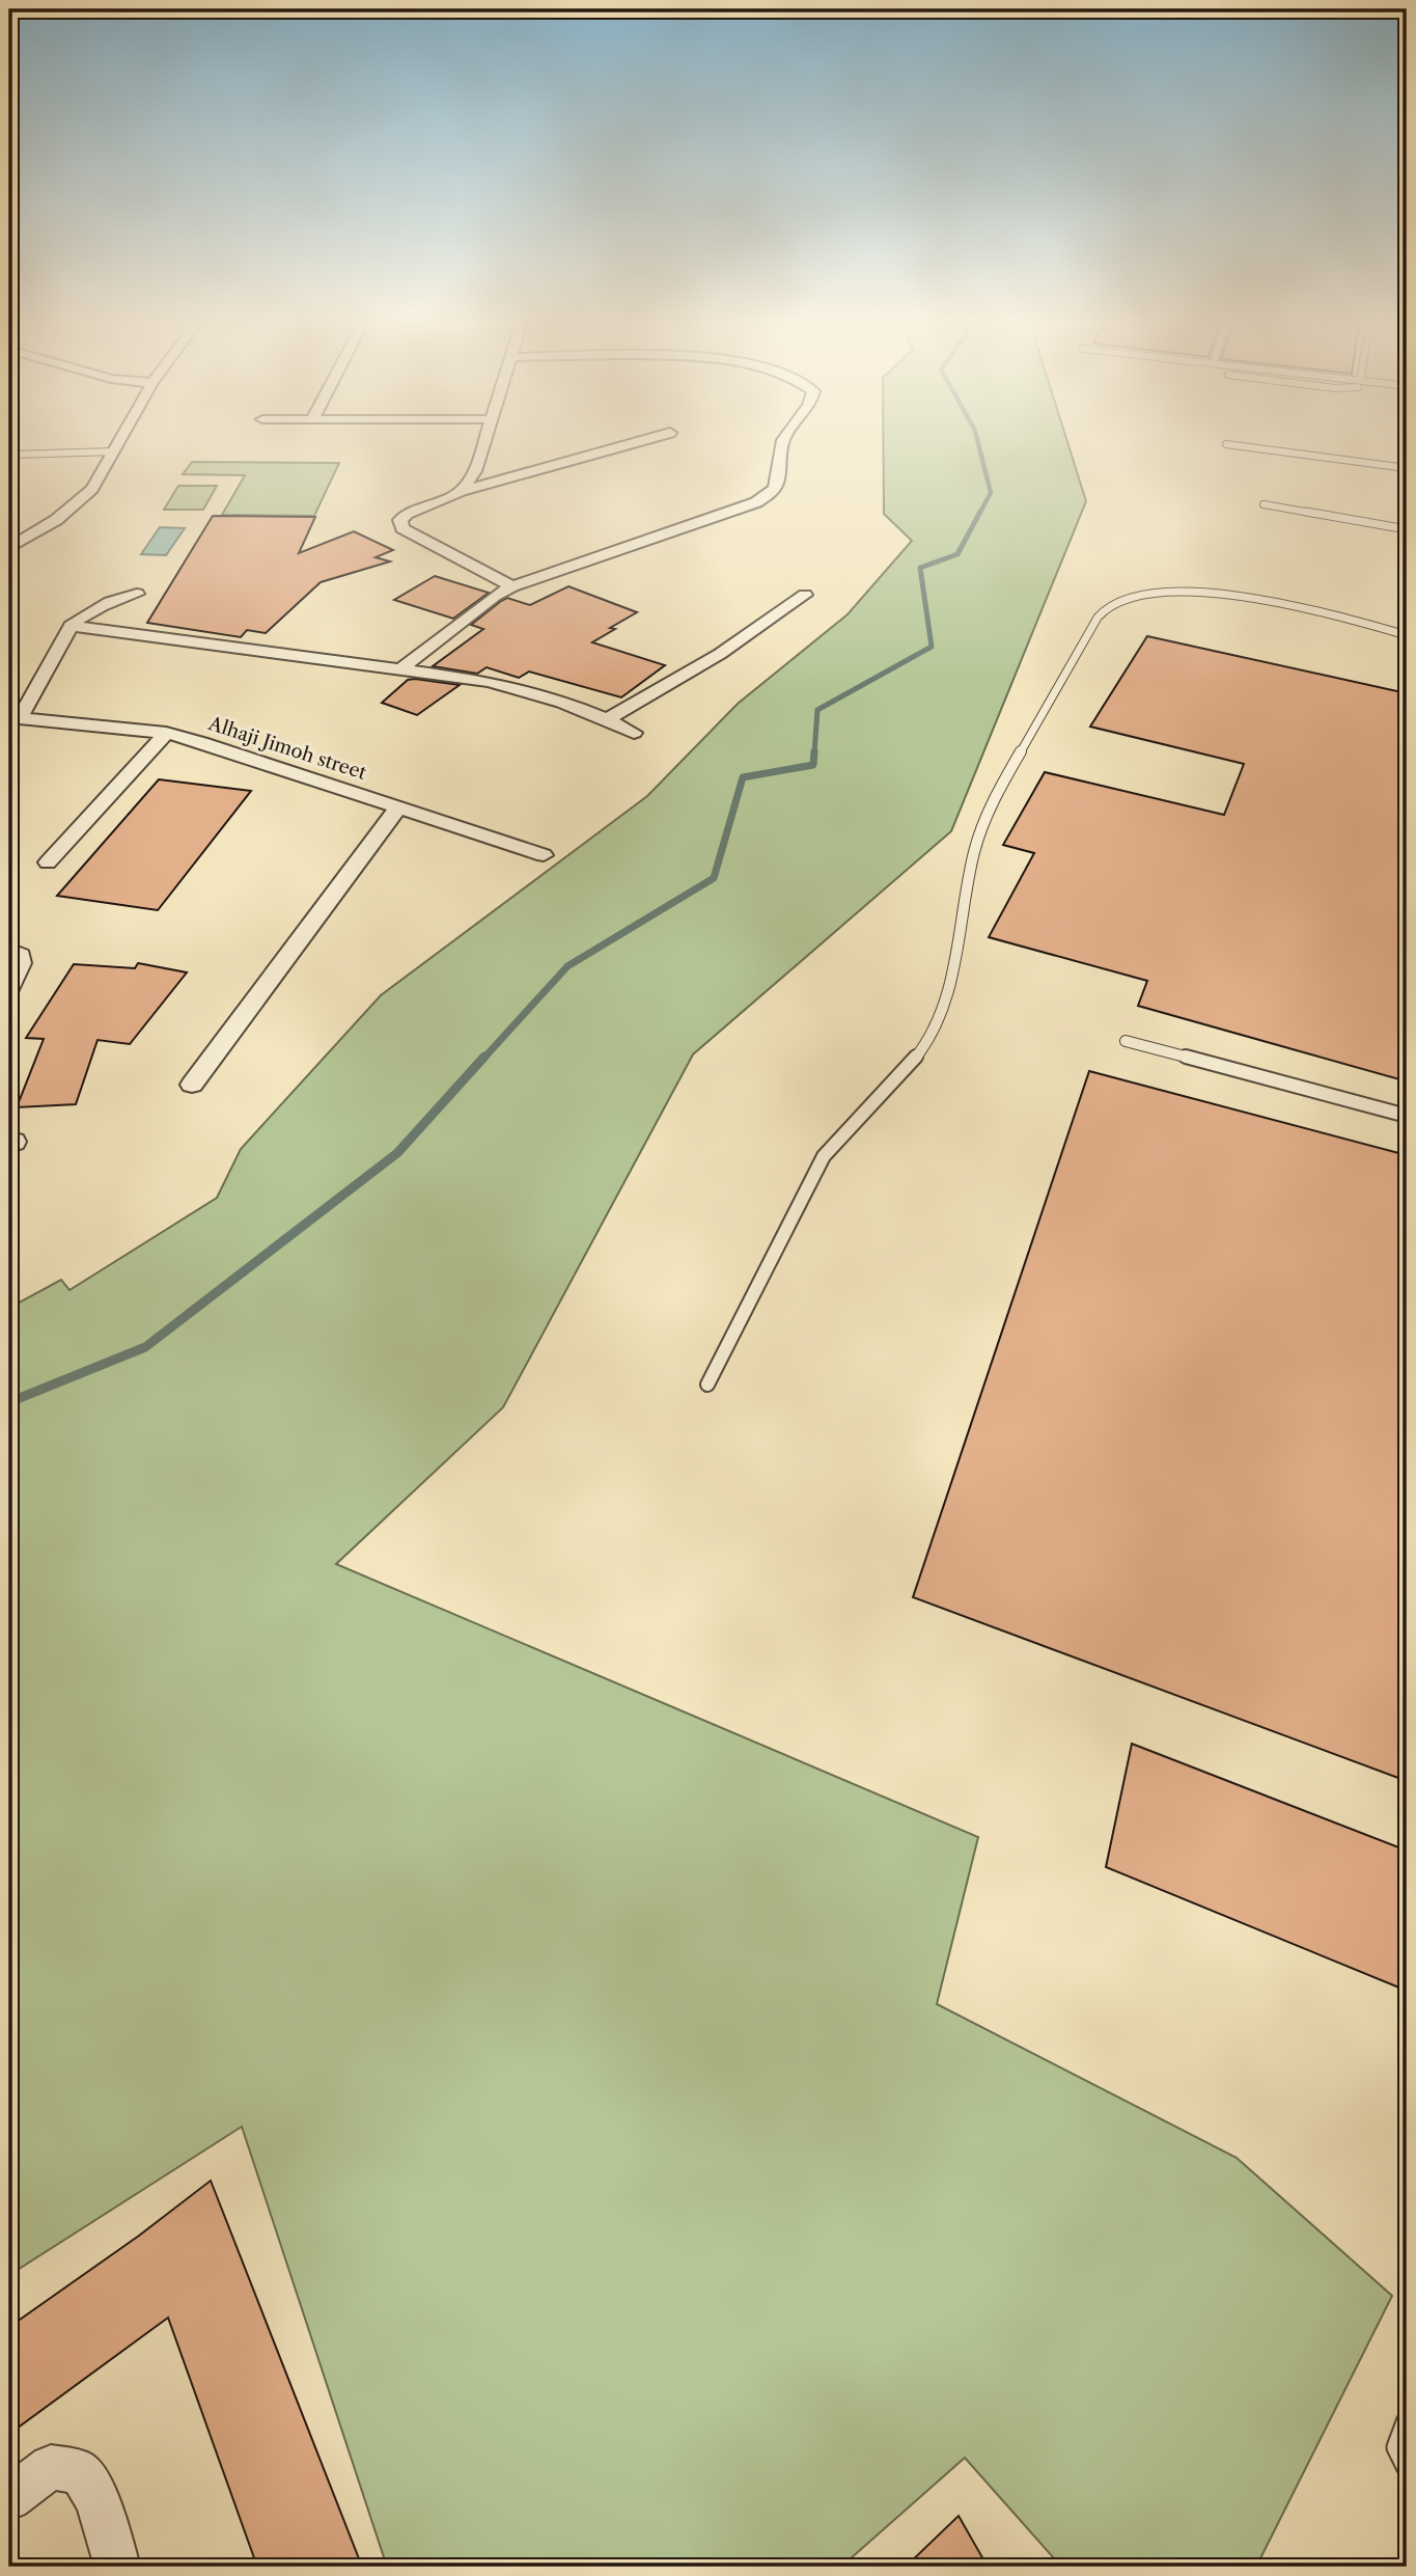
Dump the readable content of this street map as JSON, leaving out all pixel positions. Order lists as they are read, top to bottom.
{
  "streets": {
    "street": ["Alhaji Jimoh street"]
  }
}
